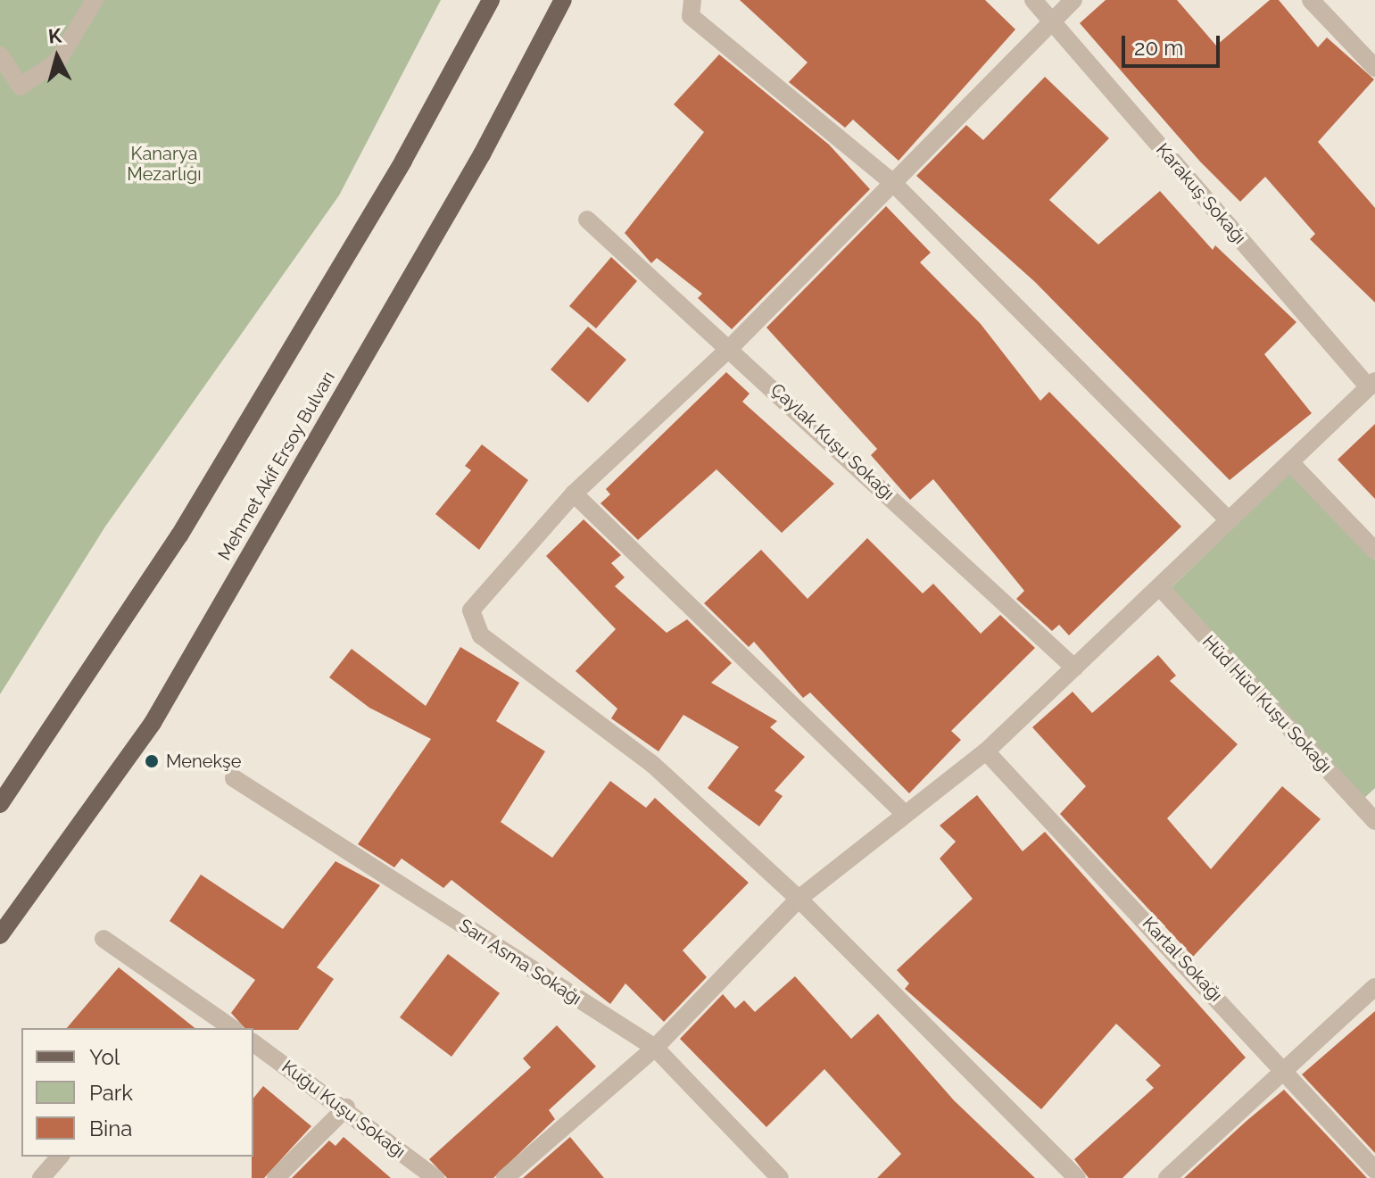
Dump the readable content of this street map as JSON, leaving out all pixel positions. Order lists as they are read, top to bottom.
{
  "streets": {
    "main road": ["Mehmet Akif Ersoy Bulvarı"],
    "street": [
      "Karakuş Sokağı",
      "Çaylak Kuşu Sokağı",
      "Hüd Hüd Kuşu Sokağı",
      "Kartal Sokağı",
      "Sarı Asma Sokağı",
      "Kuğu Kuşu Sokağı"
    ]
  },
  "parks": ["Kanarya Mezarlığı"],
  "places": ["Menekşe"],
  "legend": ["Yol", "Park", "Bina"],
  "scale_bar": "20 m",
  "north": "top"
}
